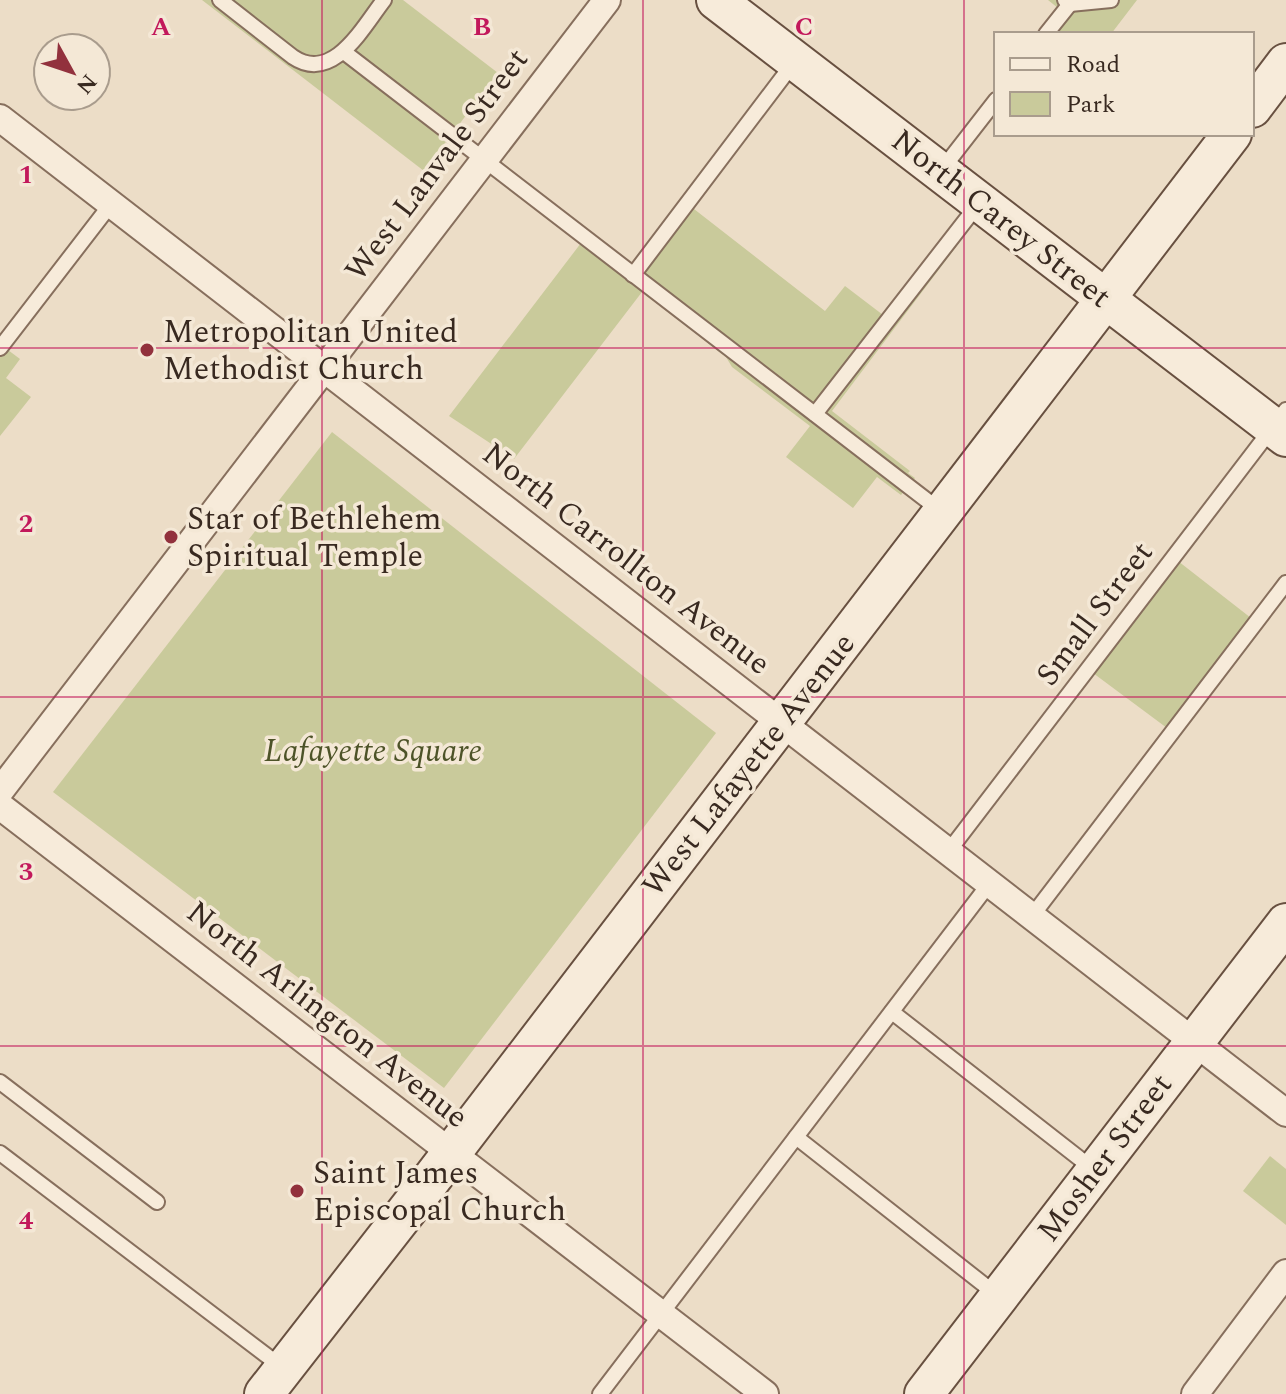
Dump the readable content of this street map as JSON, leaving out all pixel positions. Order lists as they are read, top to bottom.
{
  "streets": {
    "main road": ["North Carey Street", "West Lafayette Avenue", "Mosher Street"],
    "street": ["West Lanvale Street", "North Carrollton Avenue", "North Arlington Avenue"],
    "lane": ["Small Street"]
  },
  "crossings": [
    ["West Lanvale Street", "North Carrollton Avenue"],
    ["North Carey Street", "Small Street"],
    ["North Carey Street", "West Lafayette Avenue"],
    ["North Carrollton Avenue", "Small Street"],
    ["North Carrollton Avenue", "West Lafayette Avenue"],
    ["North Carrollton Avenue", "Mosher Street"],
    ["West Lafayette Avenue", "North Arlington Avenue"]
  ],
  "parks": ["Lafayette Square"],
  "places": ["Metropolitan United Methodist Church", "Star of Bethlehem Spiritual Temple", "Saint James Episcopal Church"],
  "legend": ["Road", "Park"],
  "north": "bottom right",
  "grid": {
    "columns": ["A", "B", "C"],
    "rows": [
      "1",
      "2",
      "3",
      "4"
    ]
  }
}
